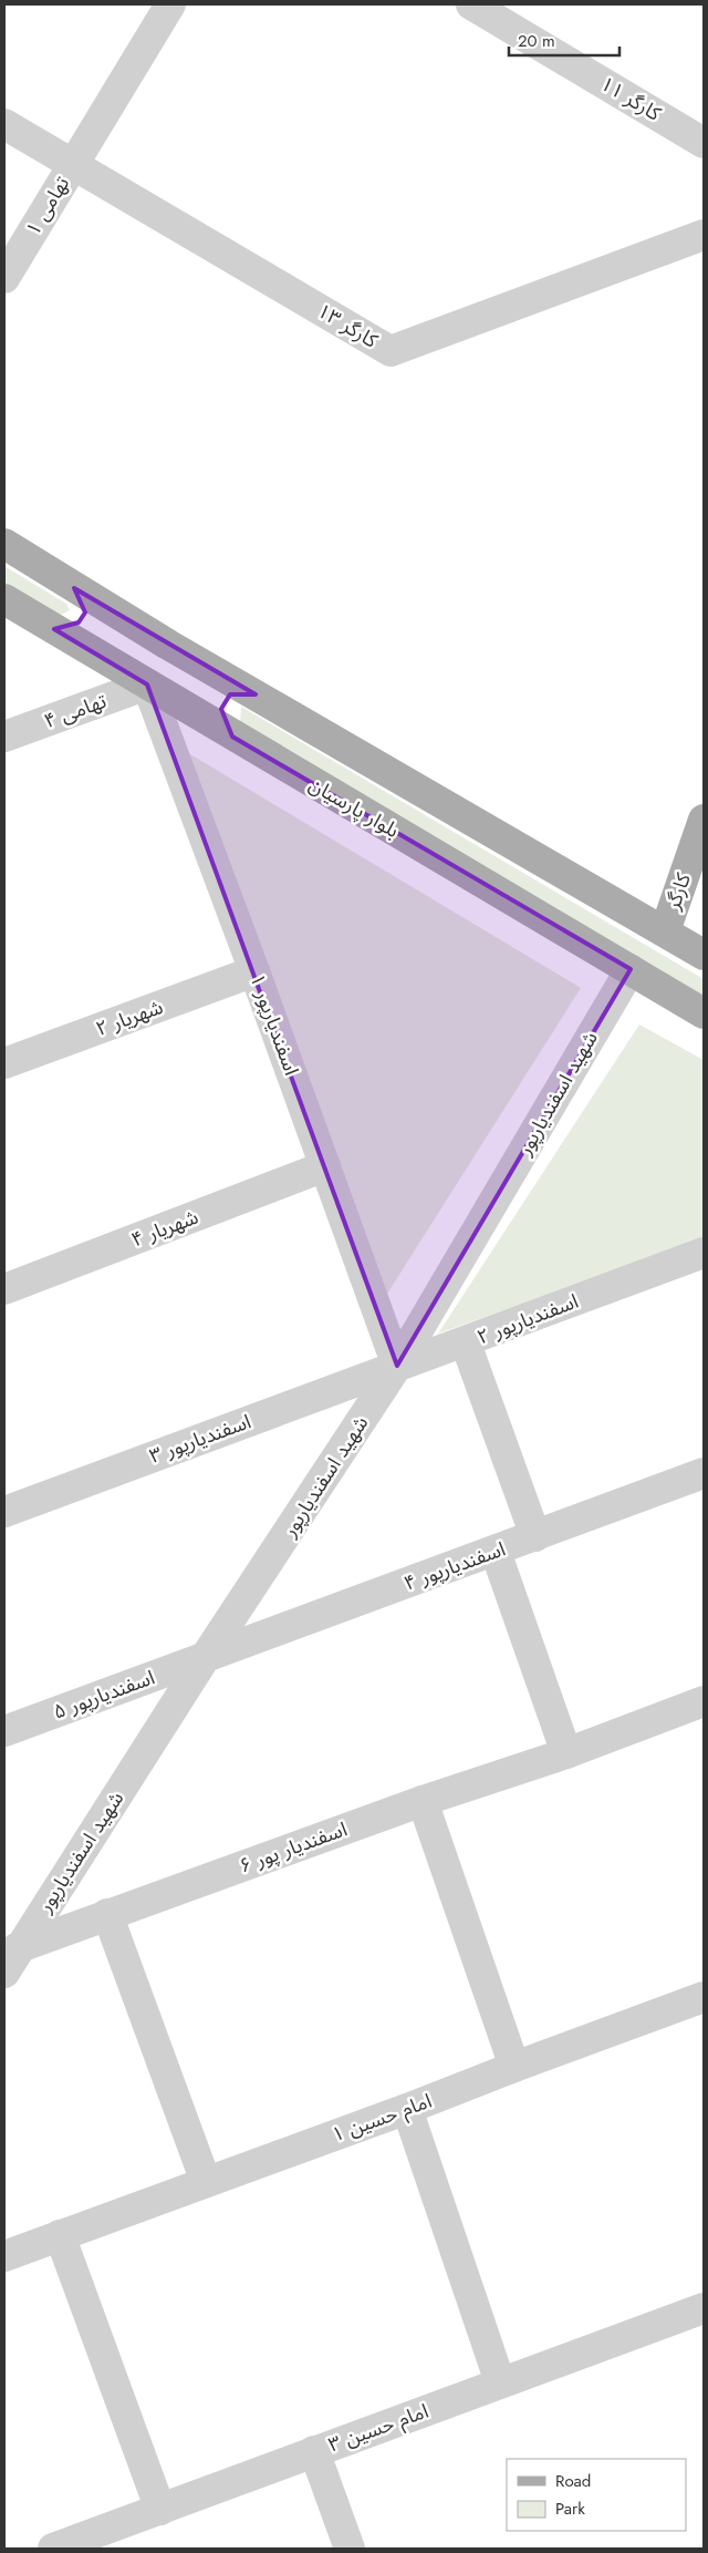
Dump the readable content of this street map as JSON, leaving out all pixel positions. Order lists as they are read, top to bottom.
{
  "streets": {
    "main road": ["بلوار پارسیان", "کارگر"],
    "street": [
      "کارگر ۱۱",
      "تهامی ۱",
      "کارگر ۱۳",
      "تهامی ۴",
      "شهریار ۲",
      "اسفندیارپور ۱",
      "شهید اسفندیارپور",
      "شهریار ۴",
      "اسفندیارپور ۲",
      "اسفندیارپور ۳",
      "اسفندیارپور ۴",
      "اسفندیارپور ۵",
      "اسفندیار پور ۶",
      "امام حسین ۱",
      "امام حسین ۳"
    ]
  },
  "crossings": [
    ["تهامی ۱", "کارگر ۱۳"],
    ["تهامی ۴", "بلوار پارسیان"],
    ["تهامی ۴", "اسفندیارپور ۱"],
    ["بلوار پارسیان", "اسفندیارپور ۱"],
    ["بلوار پارسیان", "شهید اسفندیارپور"],
    ["شهریار ۲", "اسفندیارپور ۱"],
    ["اسفندیارپور ۱", "شهید اسفندیارپور"],
    ["اسفندیارپور ۱", "شهریار ۴"],
    ["اسفندیارپور ۱", "اسفندیارپور ۲"],
    ["اسفندیارپور ۱", "اسفندیارپور ۳"],
    ["شهید اسفندیارپور", "اسفندیارپور ۲"],
    ["شهید اسفندیارپور", "اسفندیارپور ۳"],
    ["شهید اسفندیارپور", "اسفندیارپور ۴"],
    ["شهید اسفندیارپور", "اسفندیارپور ۵"],
    ["شهید اسفندیارپور", "اسفندیار پور ۶"],
    ["اسفندیارپور ۲", "اسفندیارپور ۳"],
    ["اسفندیارپور ۴", "اسفندیارپور ۵"]
  ],
  "legend": ["Road", "Park"],
  "scale_bar": "20 m"
}
